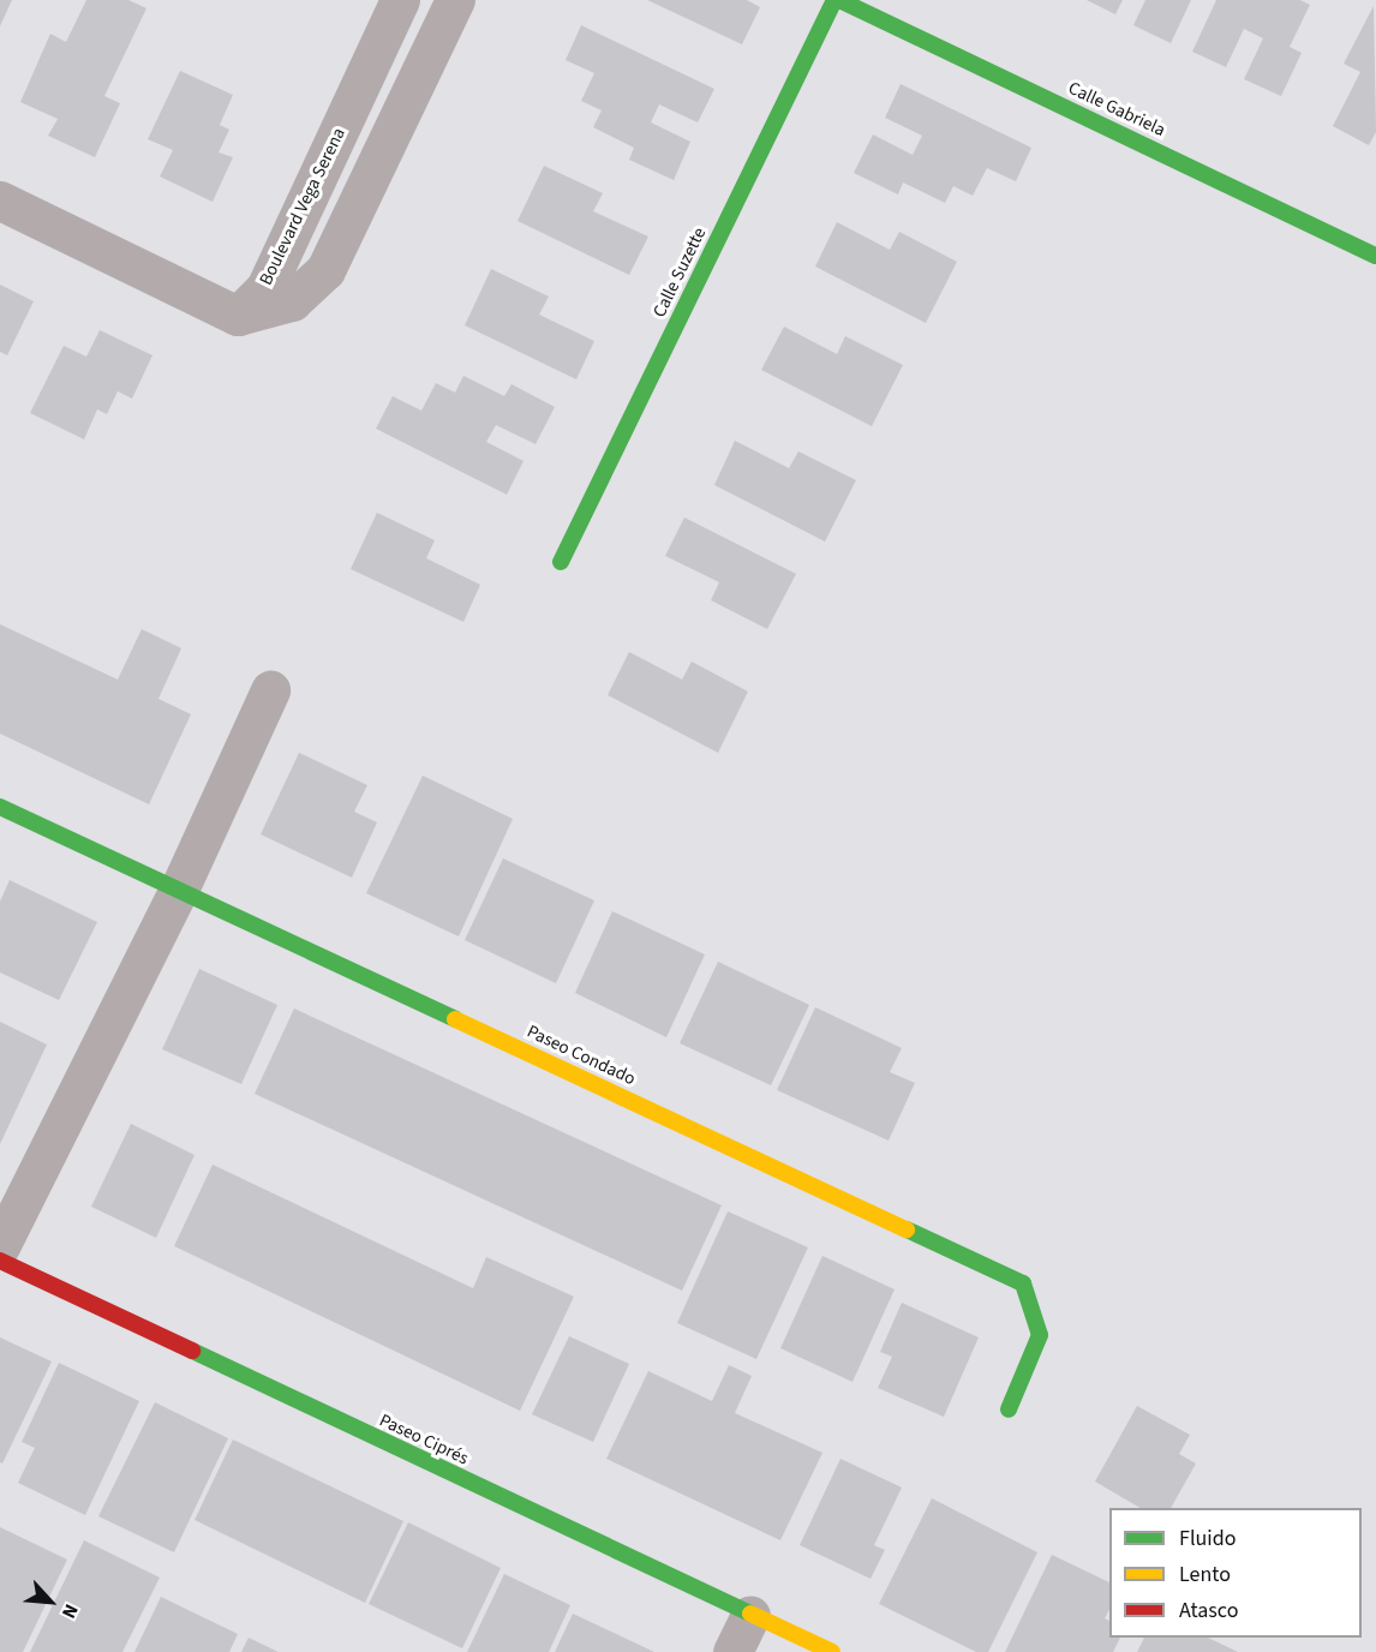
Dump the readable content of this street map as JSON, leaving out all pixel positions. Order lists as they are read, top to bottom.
{
  "streets": {
    "street": [
      "Calle Gabriela",
      "Boulevard Vega Serena",
      "Calle Suzette",
      "Paseo Condado",
      "Paseo Ciprés"
    ]
  },
  "crossings": [
    ["Calle Gabriela", "Calle Suzette"]
  ],
  "legend": ["Fluido", "Lento", "Atasco"],
  "north": "bottom right"
}
